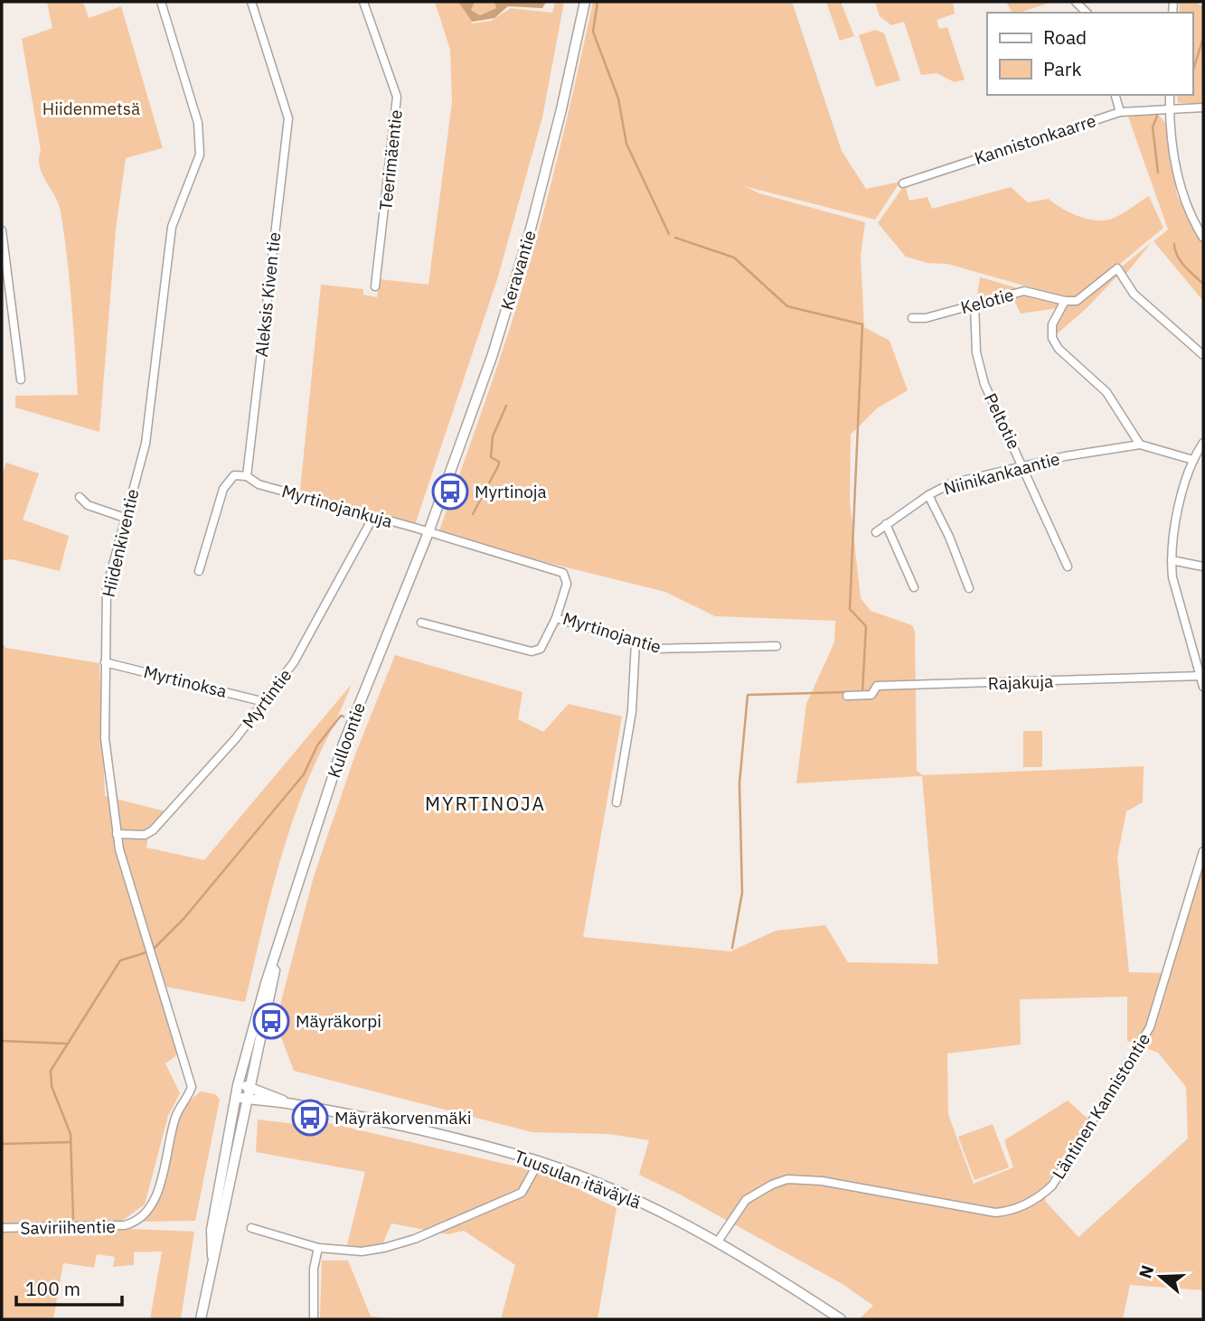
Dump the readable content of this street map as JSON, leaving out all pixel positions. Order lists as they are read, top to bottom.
{
  "streets": {
    "main road": ["Keravantie", "Kulloontie", "Tuusulan itäväylä"],
    "street": [
      "Kannistonkaarre",
      "Teerimäentie",
      "Aleksis Kiven tie",
      "Kelotie",
      "Peltotie",
      "Niinikankaantie",
      "Myrtinojankuja",
      "Hiidenkiventie",
      "Myrtinojantie",
      "Myrtinoksa",
      "Rajakuja",
      "Myrtintie",
      "Läntinen Kannistontie",
      "Saviriihentie"
    ]
  },
  "crossings": [
    ["Keravantie", "Myrtinojankuja"],
    ["Keravantie", "Myrtinojantie"],
    ["Keravantie", "Kulloontie"],
    ["Aleksis Kiven tie", "Myrtinojankuja"],
    ["Kelotie", "Peltotie"],
    ["Peltotie", "Niinikankaantie"],
    ["Myrtinojankuja", "Myrtinojantie"],
    ["Myrtinojankuja", "Myrtintie"],
    ["Myrtinojankuja", "Kulloontie"],
    ["Hiidenkiventie", "Myrtinoksa"],
    ["Hiidenkiventie", "Myrtintie"],
    ["Hiidenkiventie", "Saviriihentie"],
    ["Myrtinojantie", "Kulloontie"],
    ["Myrtinoksa", "Myrtintie"],
    ["Kulloontie", "Tuusulan itäväylä"],
    ["Läntinen Kannistontie", "Tuusulan itäväylä"]
  ],
  "districts": ["MYRTINOJA"],
  "parks": ["Hiidenmetsä"],
  "places": {
    "bus stop": ["Myrtinoja", "Mäyräkorpi", "Mäyräkorvenmäki"]
  },
  "legend": ["Road", "Park"],
  "scale_bar": "100 m",
  "north": "left"
}
